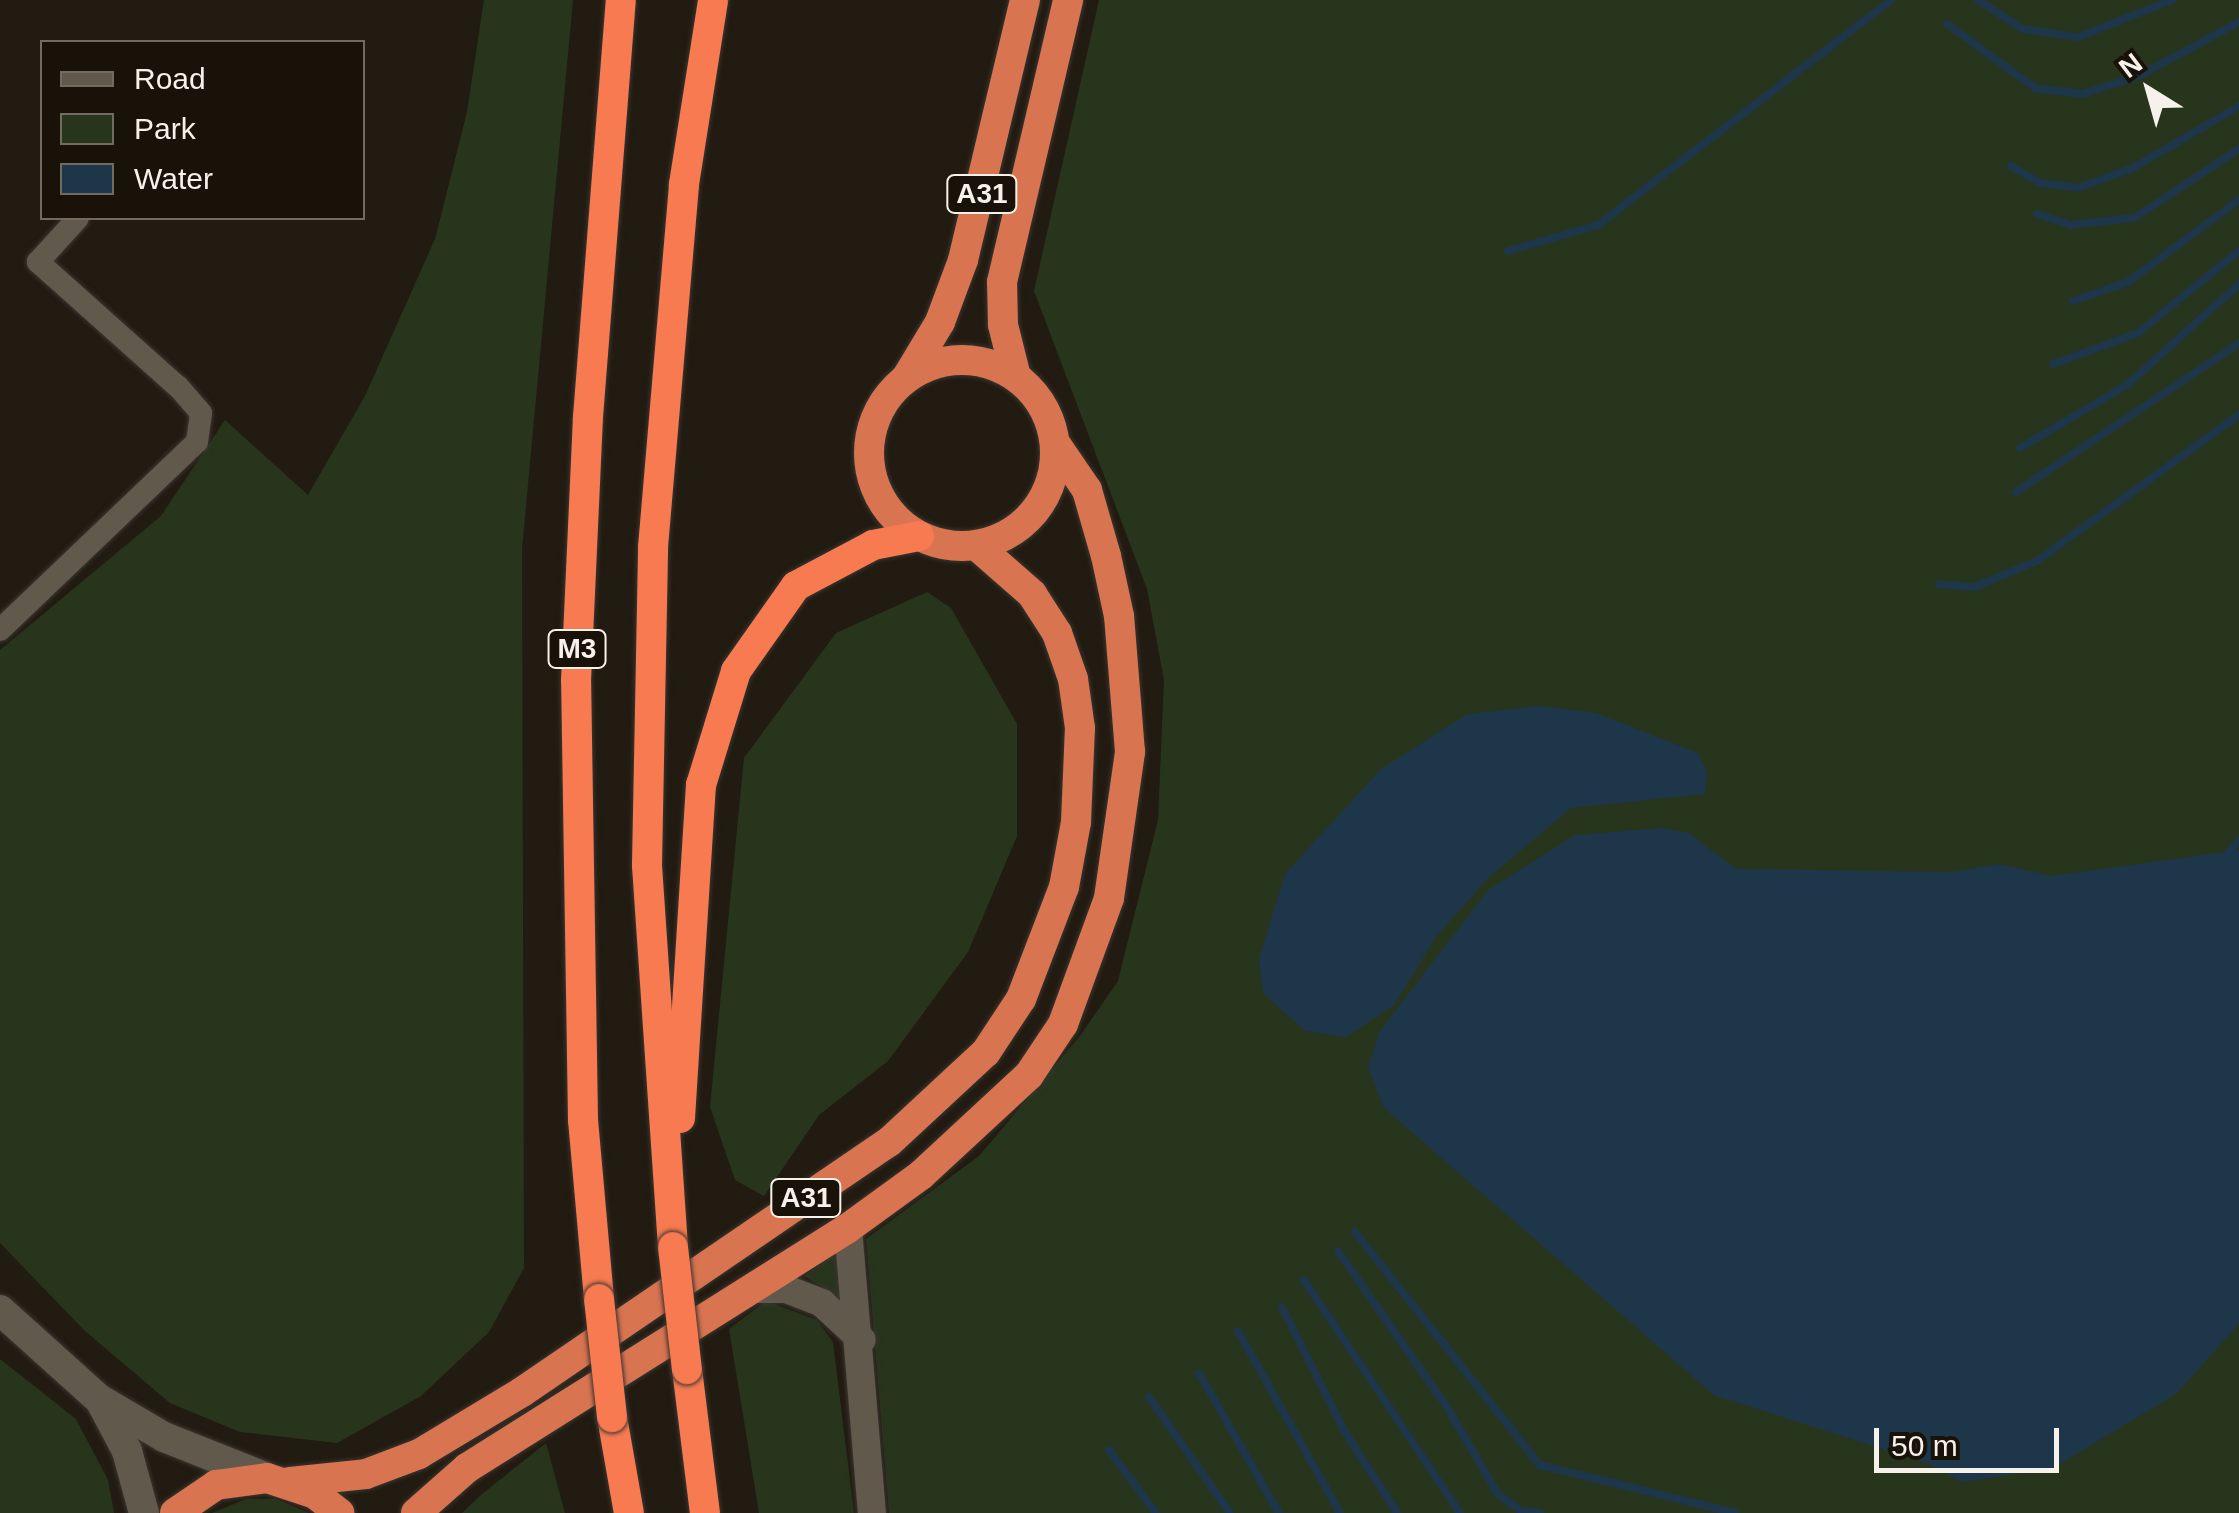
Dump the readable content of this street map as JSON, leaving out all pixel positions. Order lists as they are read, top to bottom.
{
  "streets": {
    "highway": ["A31", "M3"]
  },
  "crossings": [
    ["A31", "M3"]
  ],
  "legend": ["Road", "Park", "Water"],
  "scale_bar": "50 m",
  "north": "top left"
}
